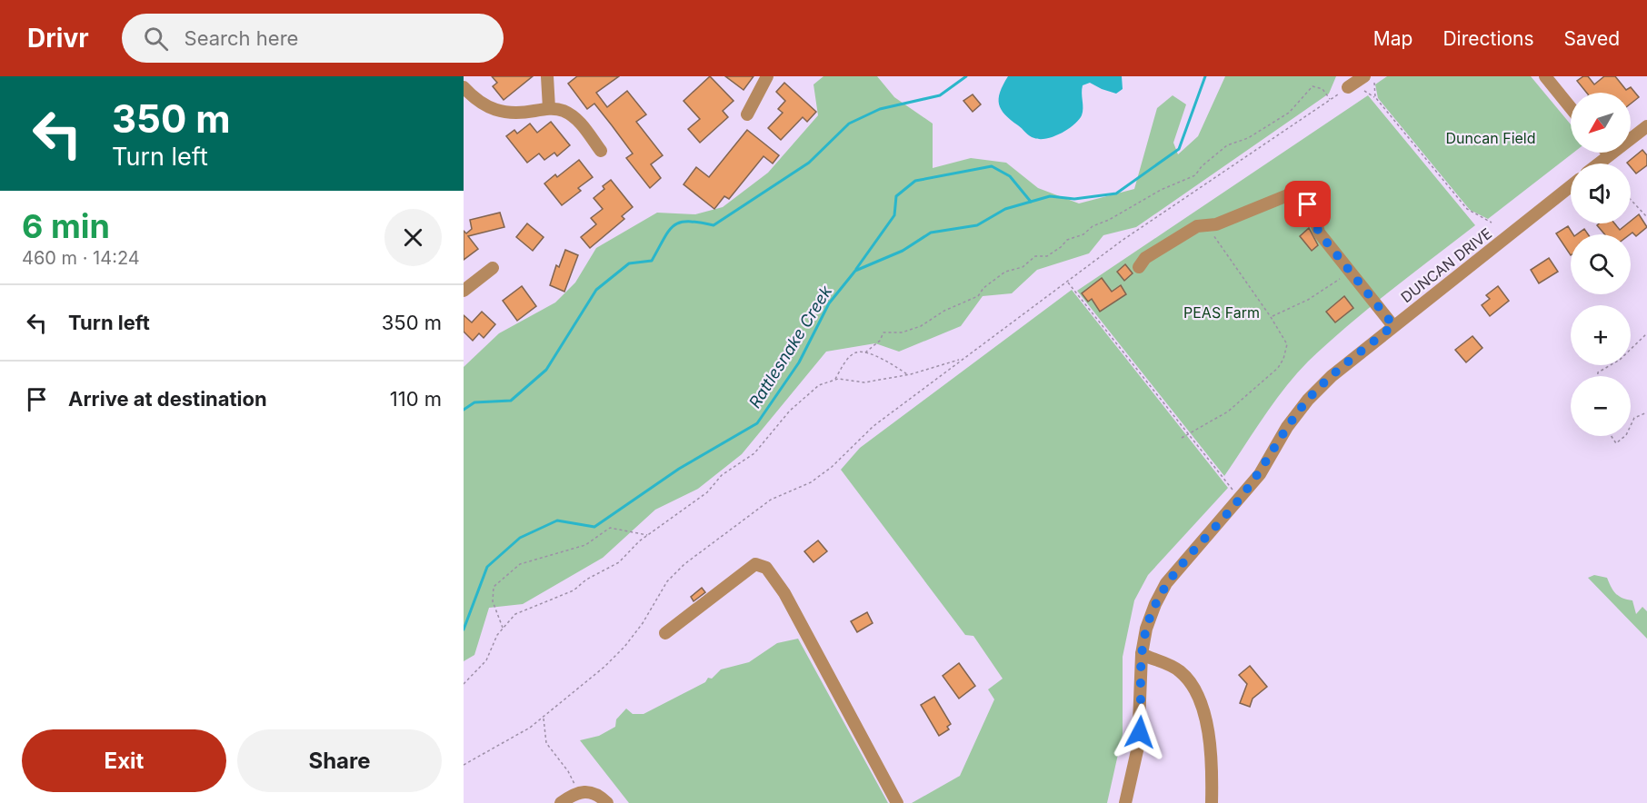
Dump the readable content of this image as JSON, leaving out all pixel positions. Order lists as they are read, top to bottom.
{
  "streets": {
    "street": ["DUNCAN DRIVE"]
  },
  "water": ["Rattlesnake Creek"],
  "parks": ["Duncan Field", "PEAS Farm"],
  "north": "bottom left",
  "page": {
    "header": "Drivr",
    "search": "Search here",
    "nav": ["Map", "Directions", "Saved"],
    "turn": ["350 m", "Turn left"],
    "map_buttons": ["+", "−"],
    "heading": ["6 min", "460 m · 14:24"],
    "list": [
      {
        "name": "Turn left",
        "value": "350 m"
      },
      {
        "name": "Arrive at destination",
        "value": "110 m"
      }
    ],
    "buttons": ["Exit", "Share"]
  }
}
